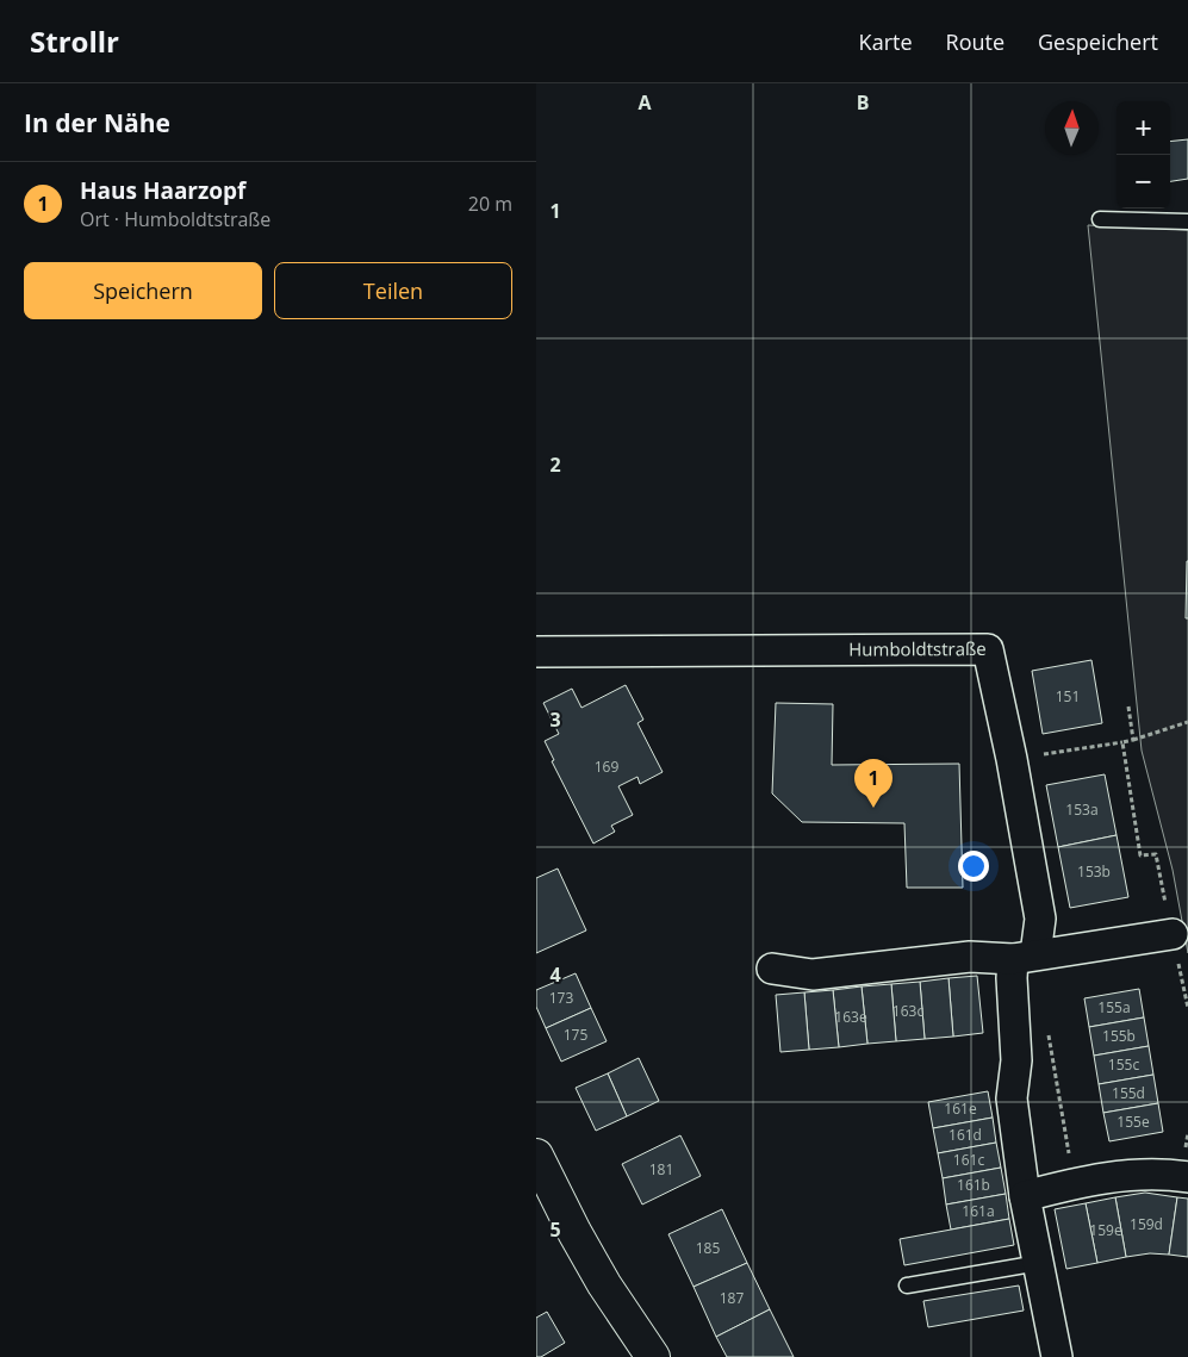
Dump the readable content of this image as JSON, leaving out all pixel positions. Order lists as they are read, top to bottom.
{
  "streets": {
    "street": ["Humboldtstraße"]
  },
  "house_numbers": [
    "151",
    "169",
    "153a",
    "153b",
    "173",
    "155a",
    "163c",
    "163e",
    "175",
    "155b",
    "155c",
    "155d",
    "161e",
    "155e",
    "161d",
    "161c",
    "181",
    "161b",
    "161a",
    "159d",
    "159e",
    "185",
    "187"
  ],
  "north": "top",
  "page": {
    "header": "Strollr",
    "nav": ["Karte", "Route", "Gespeichert"],
    "heading": "In der Nähe",
    "map_buttons": ["+", "−"],
    "list": [
      {
        "mark": "1",
        "name": "Haus Haarzopf",
        "note": "Ort · Humboldtstraße",
        "value": "20 m"
      }
    ],
    "buttons": ["Speichern", "Teilen"],
    "pins": "1"
  },
  "grid": {
    "columns": ["A", "B"],
    "rows": [
      "1",
      "2",
      "3",
      "4",
      "5"
    ]
  }
}
